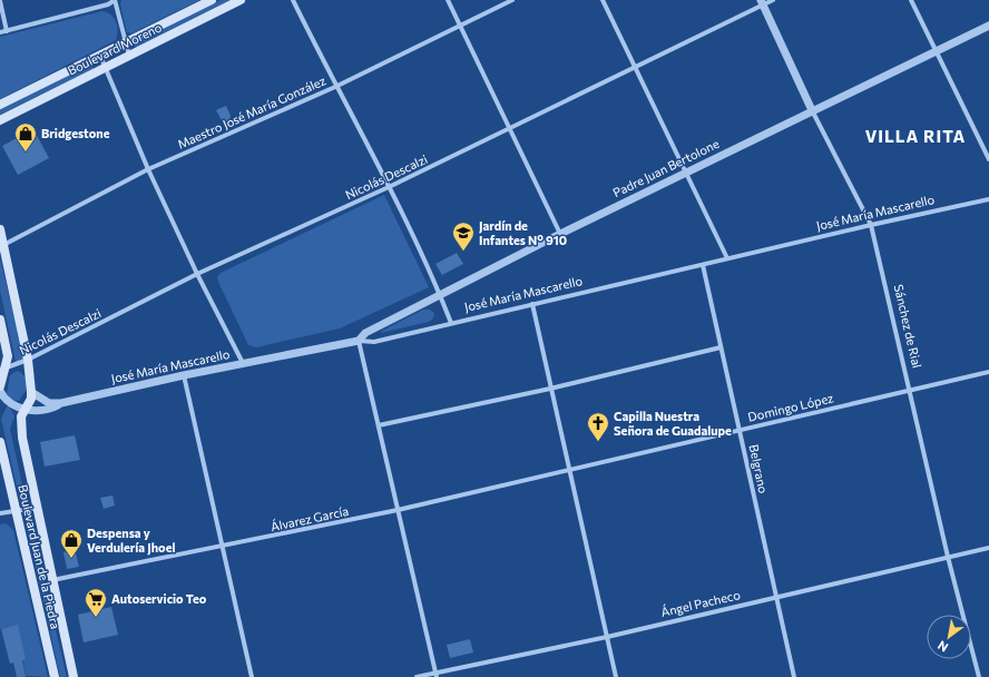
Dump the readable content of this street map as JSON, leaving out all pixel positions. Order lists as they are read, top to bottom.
{
  "streets": {
    "main road": ["Boulevard Moreno", "Boulevard Juan de la Piedra"],
    "street": [
      "Maestro José María González",
      "Padre Juan Bertolone",
      "Nicolás Descalzi",
      "José María Mascarello",
      "Sánchez de Rial",
      "Domingo López",
      "Belgrano",
      "Álvarez García",
      "Ángel Pacheco"
    ]
  },
  "crossings": [
    ["Maestro José María González", "Boulevard Juan de la Piedra"],
    ["Padre Juan Bertolone", "José María Mascarello"],
    ["Padre Juan Bertolone", "Sánchez de Rial"],
    ["Nicolás Descalzi", "Sánchez de Rial"],
    ["Nicolás Descalzi", "Boulevard Juan de la Piedra"],
    ["José María Mascarello", "Sánchez de Rial"],
    ["José María Mascarello", "Belgrano"],
    ["José María Mascarello", "Boulevard Juan de la Piedra"],
    ["Sánchez de Rial", "Domingo López"],
    ["Sánchez de Rial", "Ángel Pacheco"],
    ["Domingo López", "Belgrano"],
    ["Domingo López", "Álvarez García"],
    ["Belgrano", "Ángel Pacheco"],
    ["Álvarez García", "Boulevard Juan de la Piedra"]
  ],
  "districts": ["VILLA RITA"],
  "places": {
    "shop": ["Bridgestone", "Despensa y Verdulería Jhoel"],
    "school or university": ["Jardín de Infantes N° 910"],
    "church": ["Capilla Nuestra Señora de Guadalupe"],
    "supermarket": ["Autoservicio Teo"]
  },
  "north": "bottom left"
}
